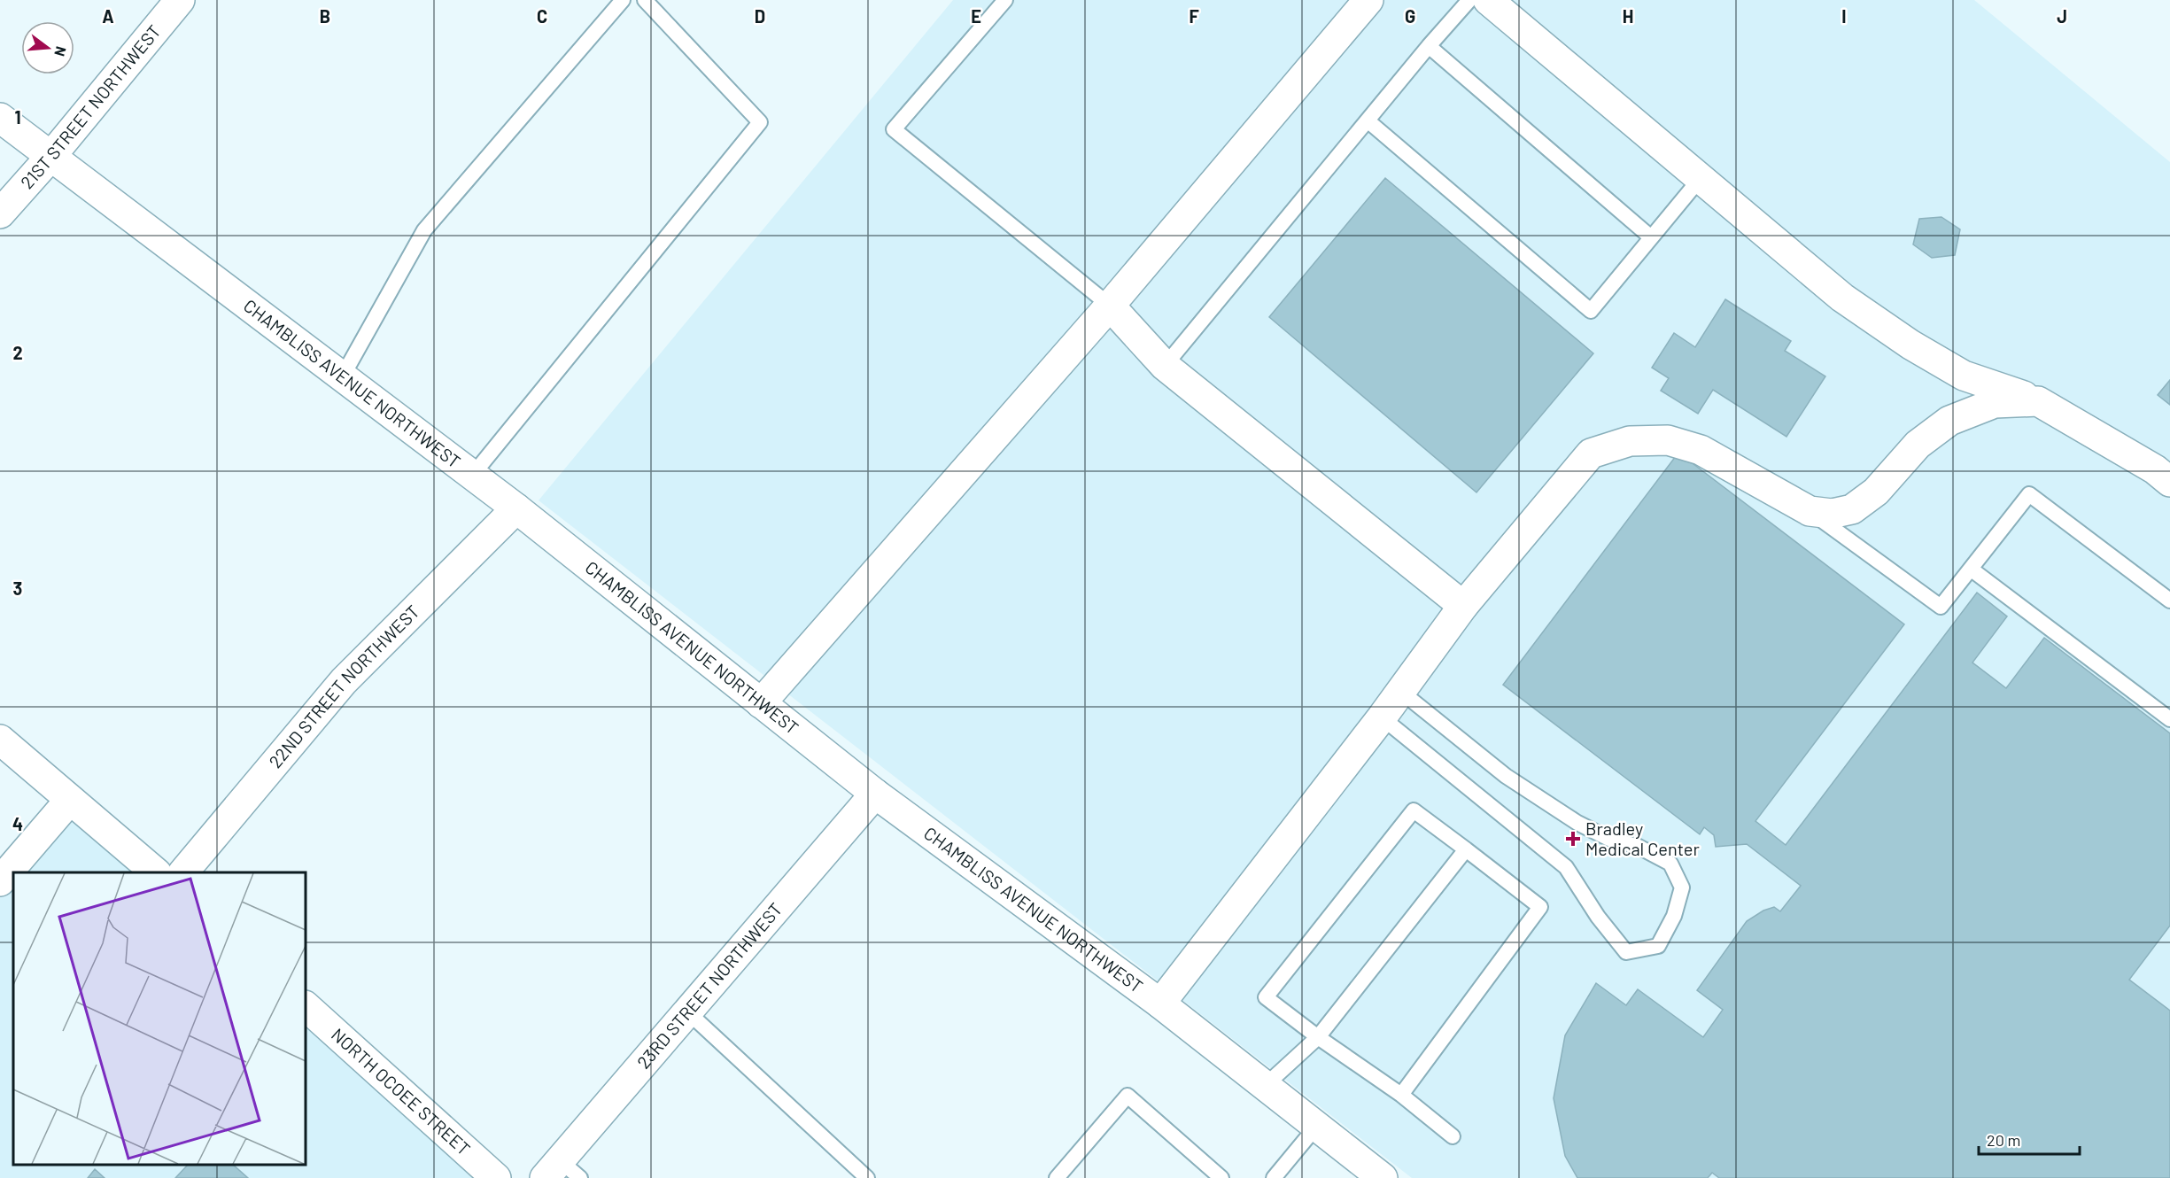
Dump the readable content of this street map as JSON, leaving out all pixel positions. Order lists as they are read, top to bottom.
{
  "streets": {
    "street": [
      "21ST STREET NORTHWEST",
      "CHAMBLISS AVENUE NORTHWEST",
      "22ND STREET NORTHWEST",
      "23RD STREET NORTHWEST",
      "NORTH OCOEE STREET"
    ]
  },
  "crossings": [
    ["21ST STREET NORTHWEST", "CHAMBLISS AVENUE NORTHWEST"],
    ["CHAMBLISS AVENUE NORTHWEST", "22ND STREET NORTHWEST"],
    ["CHAMBLISS AVENUE NORTHWEST", "23RD STREET NORTHWEST"]
  ],
  "places": {
    "health": ["Bradley Medical Center"]
  },
  "scale_bar": "20 m",
  "north": "right",
  "grid": {
    "columns": [
      "A",
      "B",
      "C",
      "D",
      "E",
      "F",
      "G",
      "H",
      "I",
      "J"
    ],
    "rows": [
      "1",
      "2",
      "3",
      "4"
    ]
  }
}
